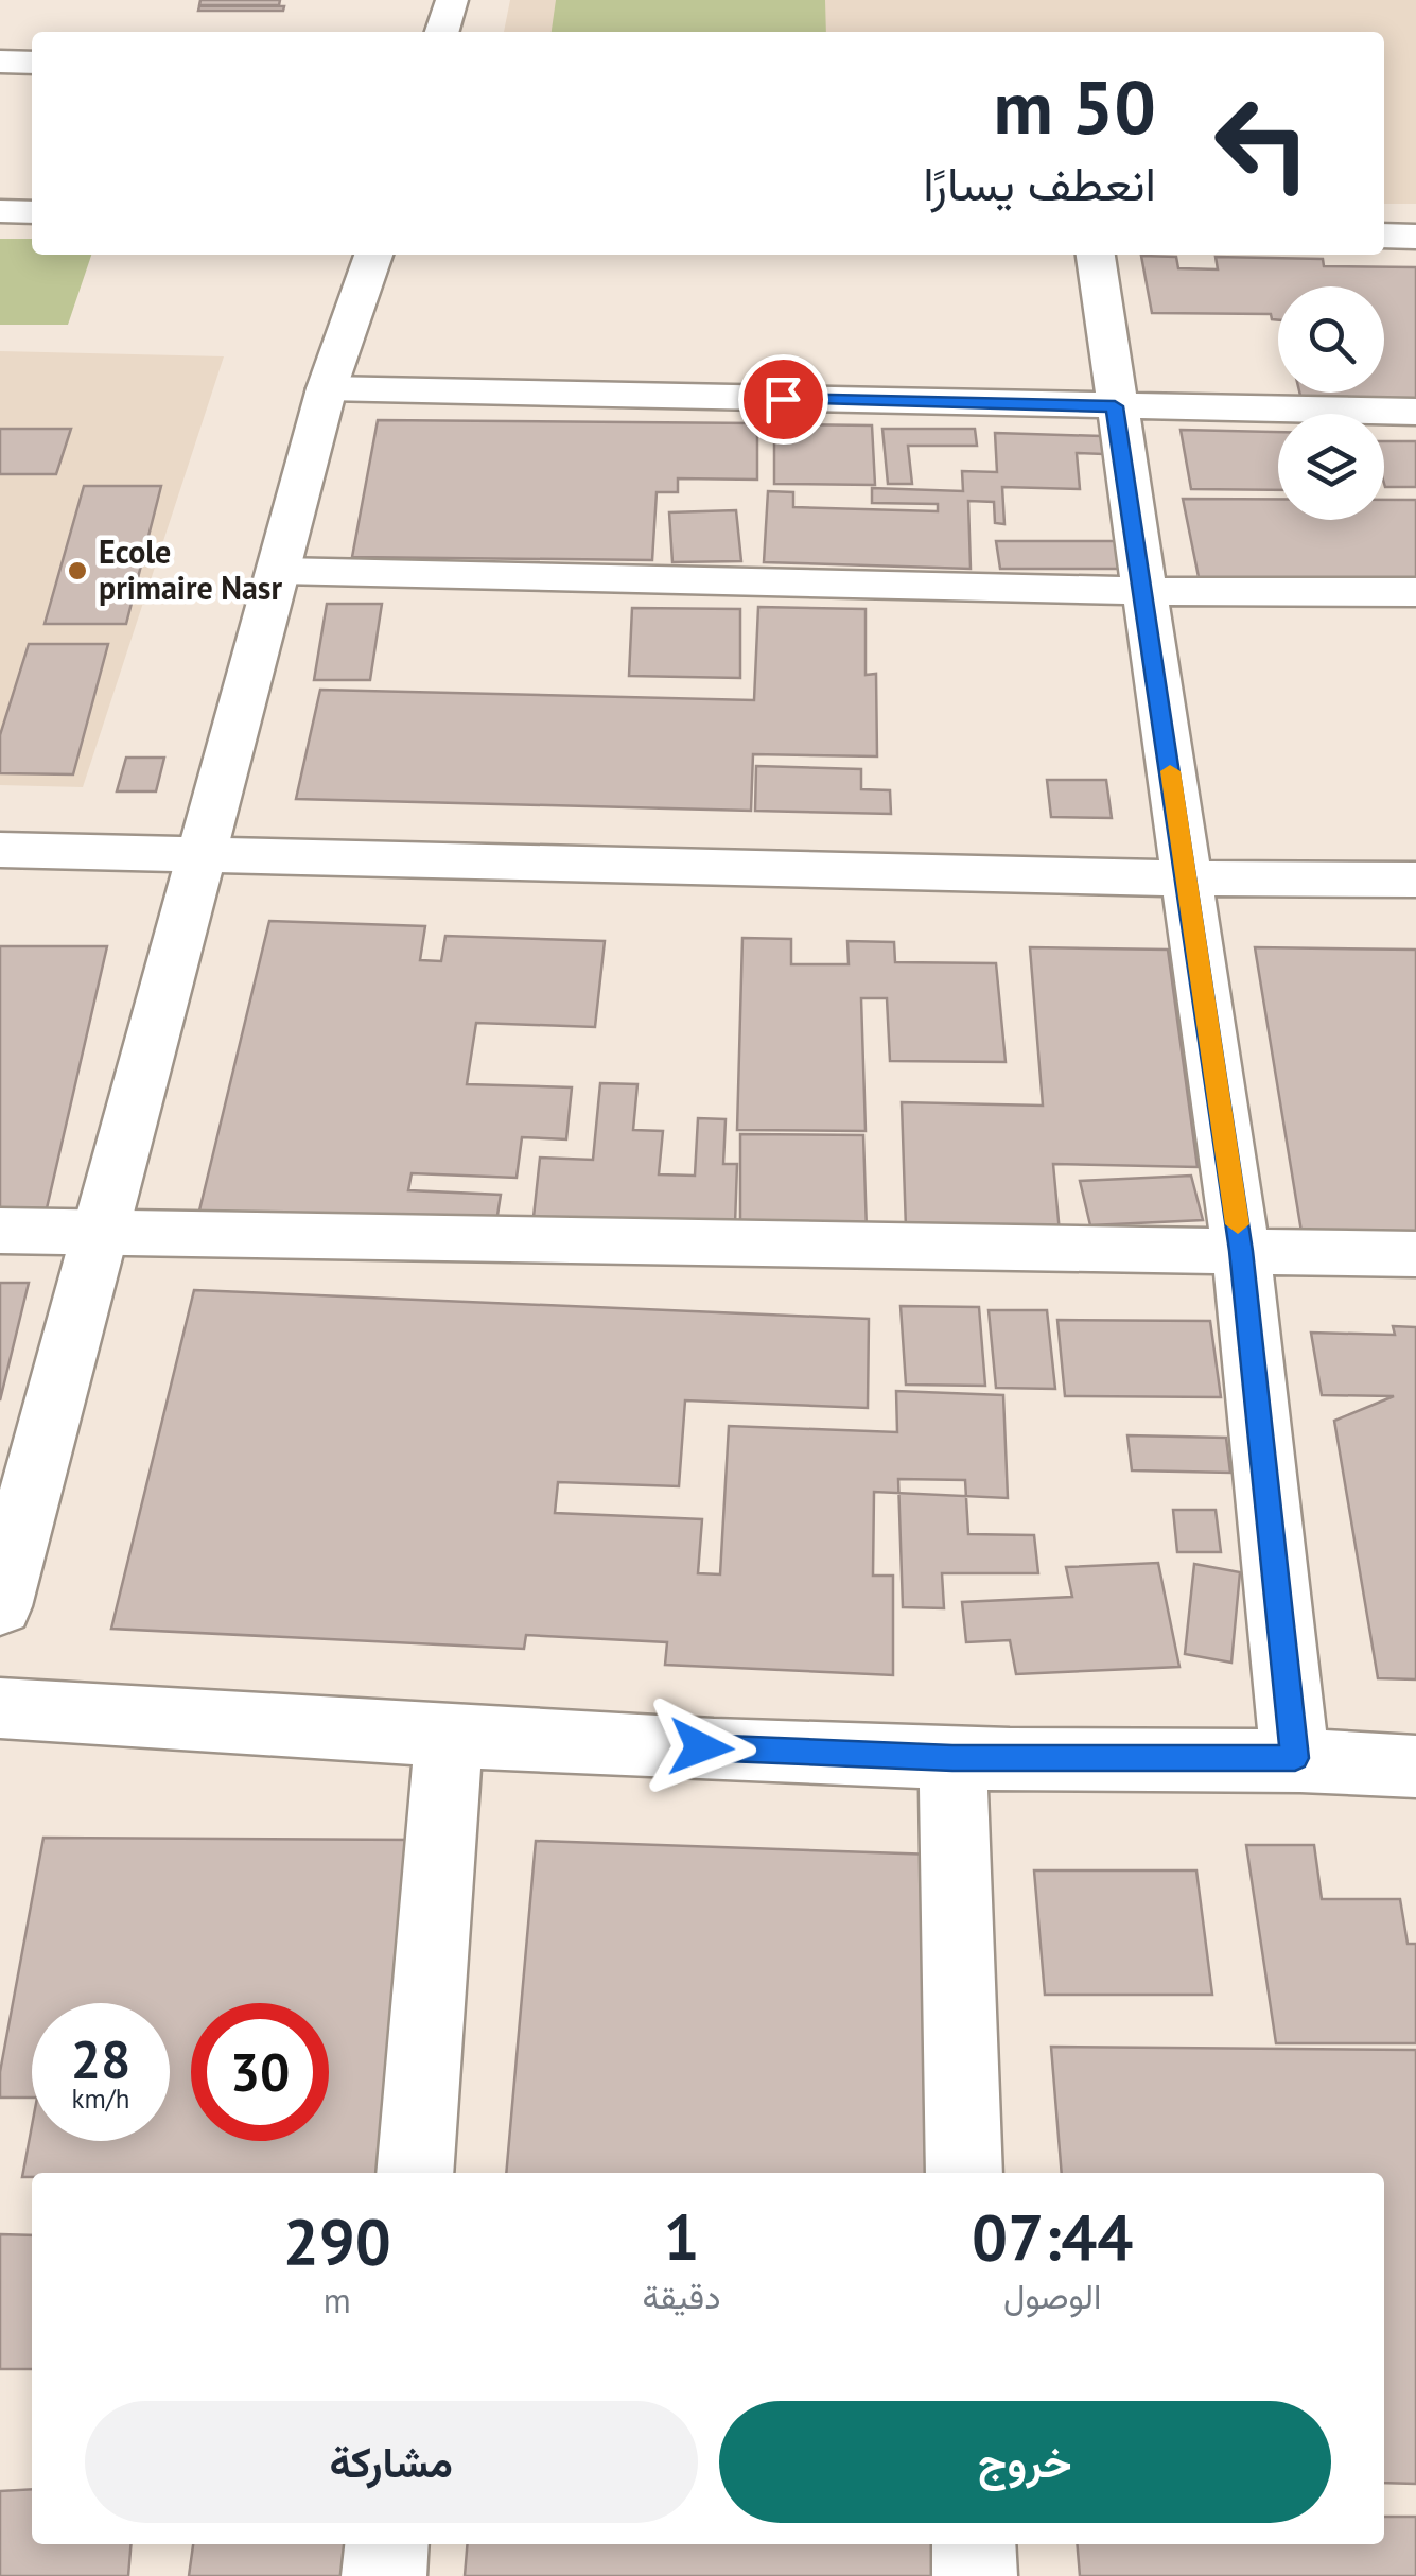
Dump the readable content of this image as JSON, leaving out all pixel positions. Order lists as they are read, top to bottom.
{
  "places": ["Ecole primaire Nasr"],
  "page": {
    "turn": ["50 m", "انعطف يسارًا"],
    "speed": "28 km/h",
    "limit": "30",
    "eta": [
      "07:44",
      "الوصول",
      "1",
      "دقيقة",
      "290",
      "m"
    ],
    "buttons": ["خروج", "مشاركة"]
  }
}
